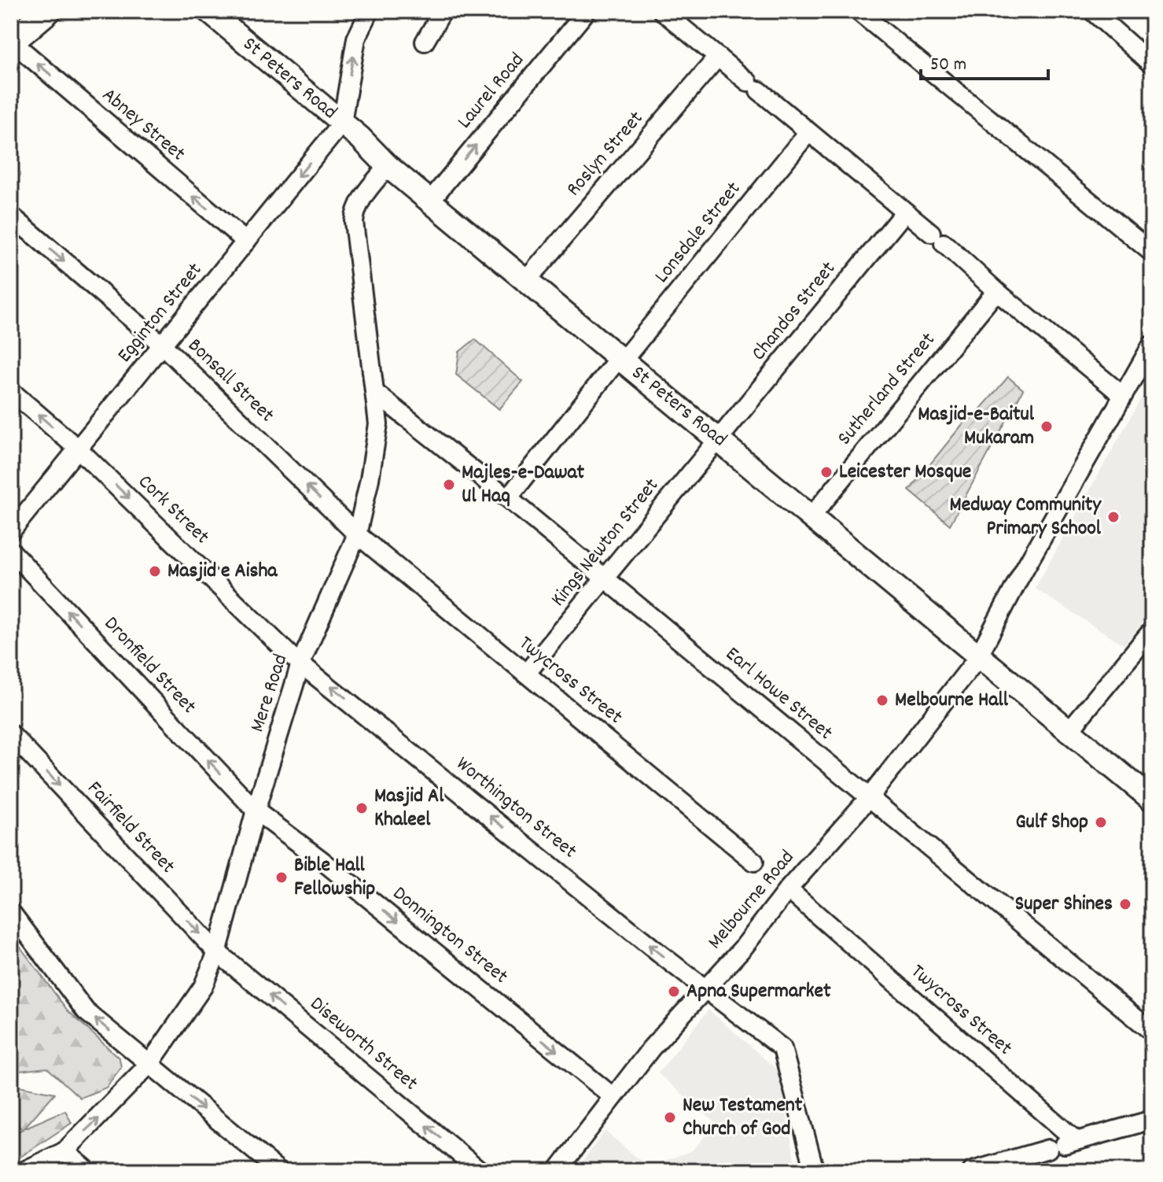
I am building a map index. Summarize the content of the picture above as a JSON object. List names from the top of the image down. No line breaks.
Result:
{"streets":{"street":["St Peters Road","Laurel Road","Abney Street","Roslyn Street","Lonsdale Street","Chandos Street","Egginton Street","Bonsall Street","Sutherland Street","Cork Street","Kings Newton Street","Dronfield Street","Twycross Street","Mere Road","Earl Howe Street","Worthington Street","Fairfield Street","Melbourne Road","Donnington Street","Diseworth Street"]},"crossings":[["St Peters Road","Laurel Road"],["St Peters Road","Roslyn Street"],["St Peters Road","Lonsdale Street"],["St Peters Road","Chandos Street"],["St Peters Road","Egginton Street"],["St Peters Road","Sutherland Street"],["St Peters Road","Kings Newton Street"],["St Peters Road","Mere Road"],["St Peters Road","Melbourne Road"],["Abney Street","Egginton Street"],["Lonsdale Street","Earl Howe Street"],["Chandos Street","Kings Newton Street"],["Egginton Street","Bonsall Street"],["Egginton Street","Cork Street"],["Bonsall Street","Twycross Street"],["Bonsall Street","Mere Road"],["Cork Street","Mere Road"],["Cork Street","Worthington Street"],["Kings Newton Street","Twycross Street"],["Kings Newton Street","Earl Howe Street"],["Dronfield Street","Mere Road"],["Dronfield Street","Donnington Street"],["Twycross Street","Mere Road"],["Twycross Street","Melbourne Road"],["Mere Road","Earl Howe Street"],["Mere Road","Worthington Street"],["Mere Road","Fairfield Street"],["Mere Road","Donnington Street"],["Mere Road","Diseworth Street"],["Earl Howe Street","Melbourne Road"],["Worthington Street","Melbourne Road"],["Fairfield Street","Diseworth Street"],["Melbourne Road","Donnington Street"]],"one_way":["Laurel Road","Abney Street","Dronfield Street","Worthington Street","Donnington Street"],"places":["Masjid-e-Baitul Mukaram","Leicester Mosque","Majles-e-Dawat Ul Haq","Medway Community Primary School","Masjid e Aisha","Melbourne Hall","Masjid Al Khaleel","Gulf Shop","Bible Hall Fellowship","Super Shines","Apna Supermarket","New Testament Church of God"],"scale_bar":"50 m"}
